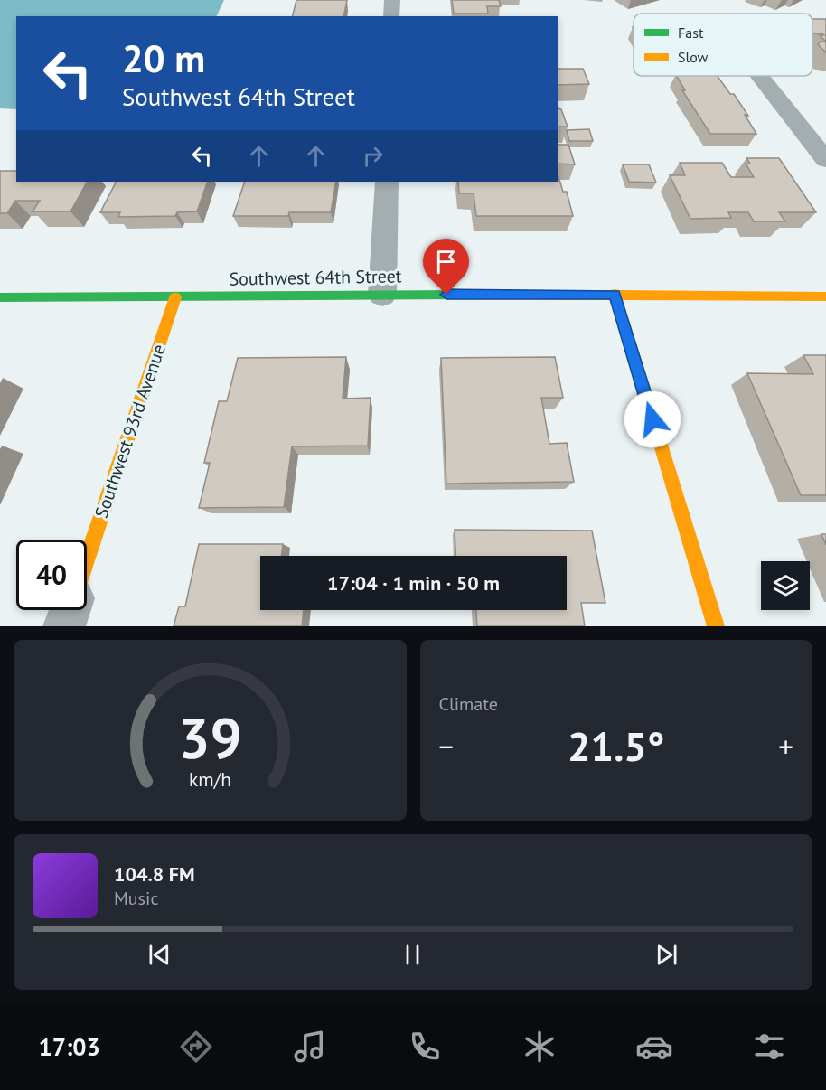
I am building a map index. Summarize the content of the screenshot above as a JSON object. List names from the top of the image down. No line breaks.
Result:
{"streets":{"street":["Southwest 64th Street","Southwest 93rd Avenue"]},"crossings":[["Southwest 64th Street","Southwest 93rd Avenue"]],"legend":["Fast","Slow"],"page":{"turn":["20 m","Southwest 64th Street"],"limit":"40","trip":"17:04 · 1 min · 50 m","tile":"Climate","heat":["−","21.5°","+"],"song":["104.8 FM","Music"],"tabs":"17:03","gauge":["39","km/h"]}}
